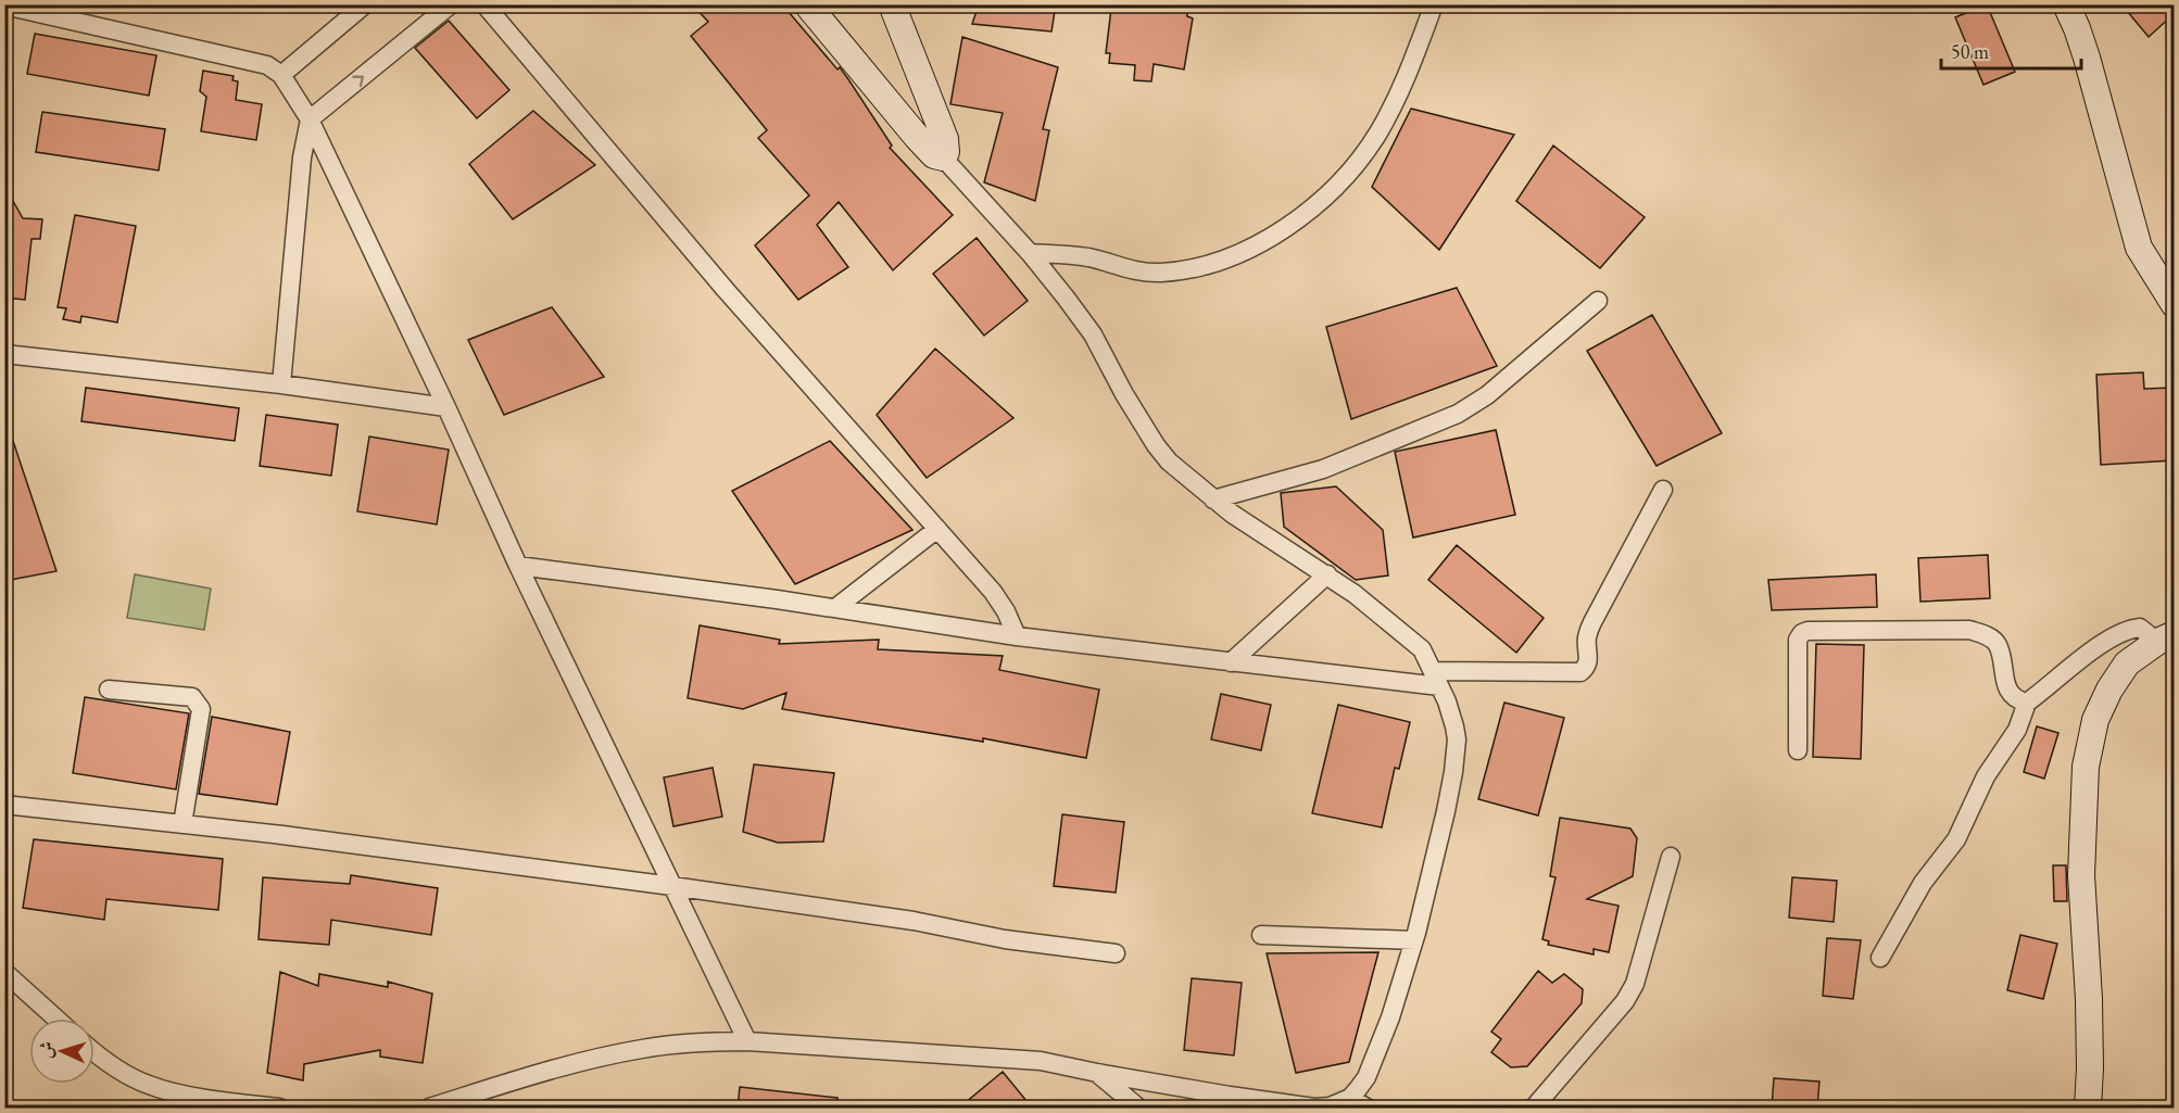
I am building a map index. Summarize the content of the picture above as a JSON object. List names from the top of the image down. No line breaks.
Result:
{"scale_bar":"50 m","north":"left"}
